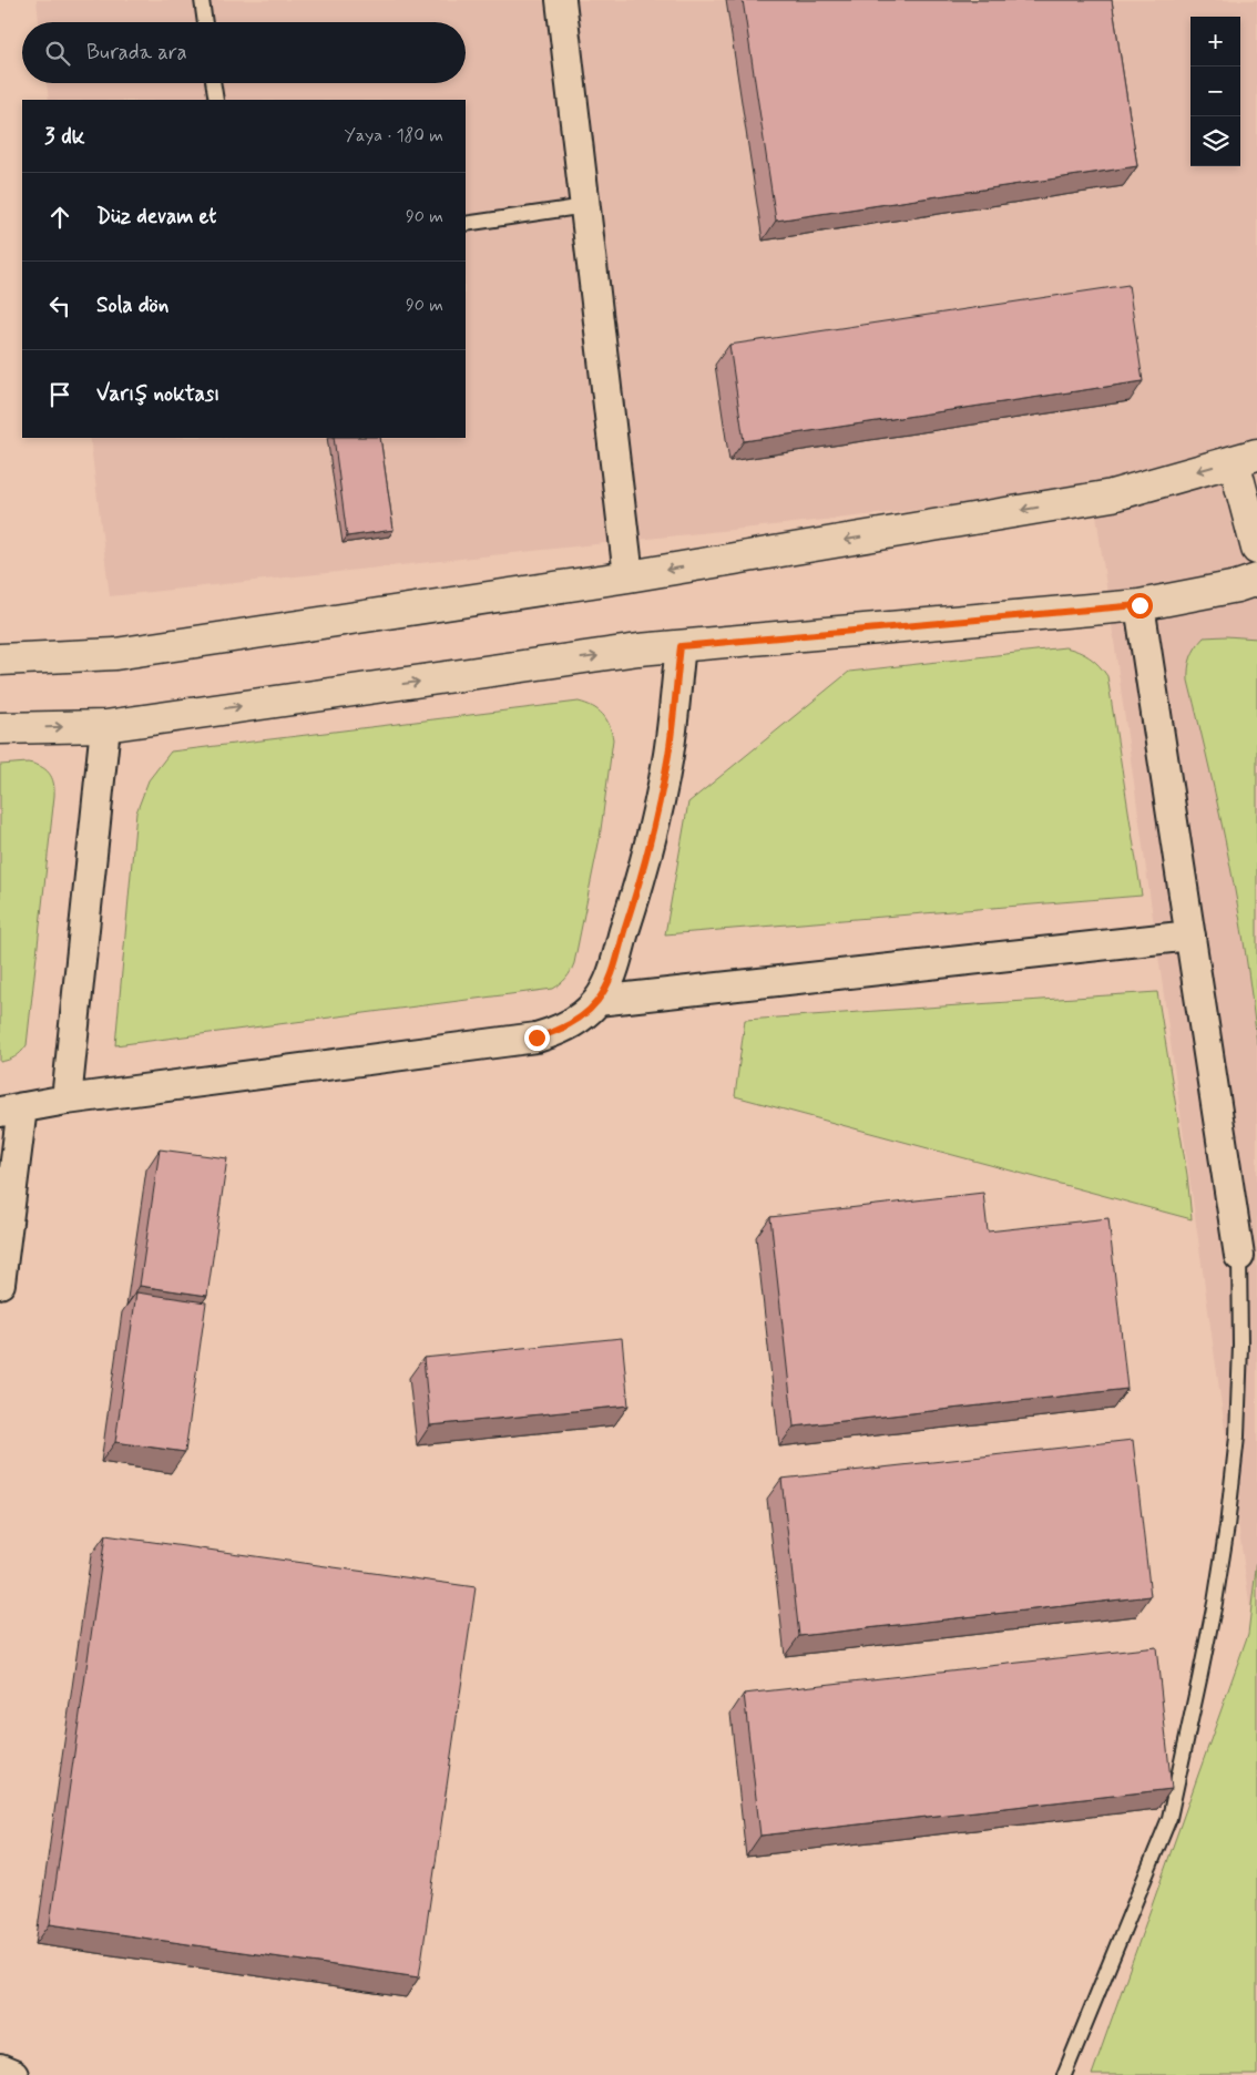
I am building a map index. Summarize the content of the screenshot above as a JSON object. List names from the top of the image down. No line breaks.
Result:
{"page":{"map_buttons":["+","−"],"search":"Burada ara","heading":["3 dk","Yaya · 180 m"],"list":[["Düz devam et","90 m"],["Sola dön","90 m"],"Varış noktası"]}}
